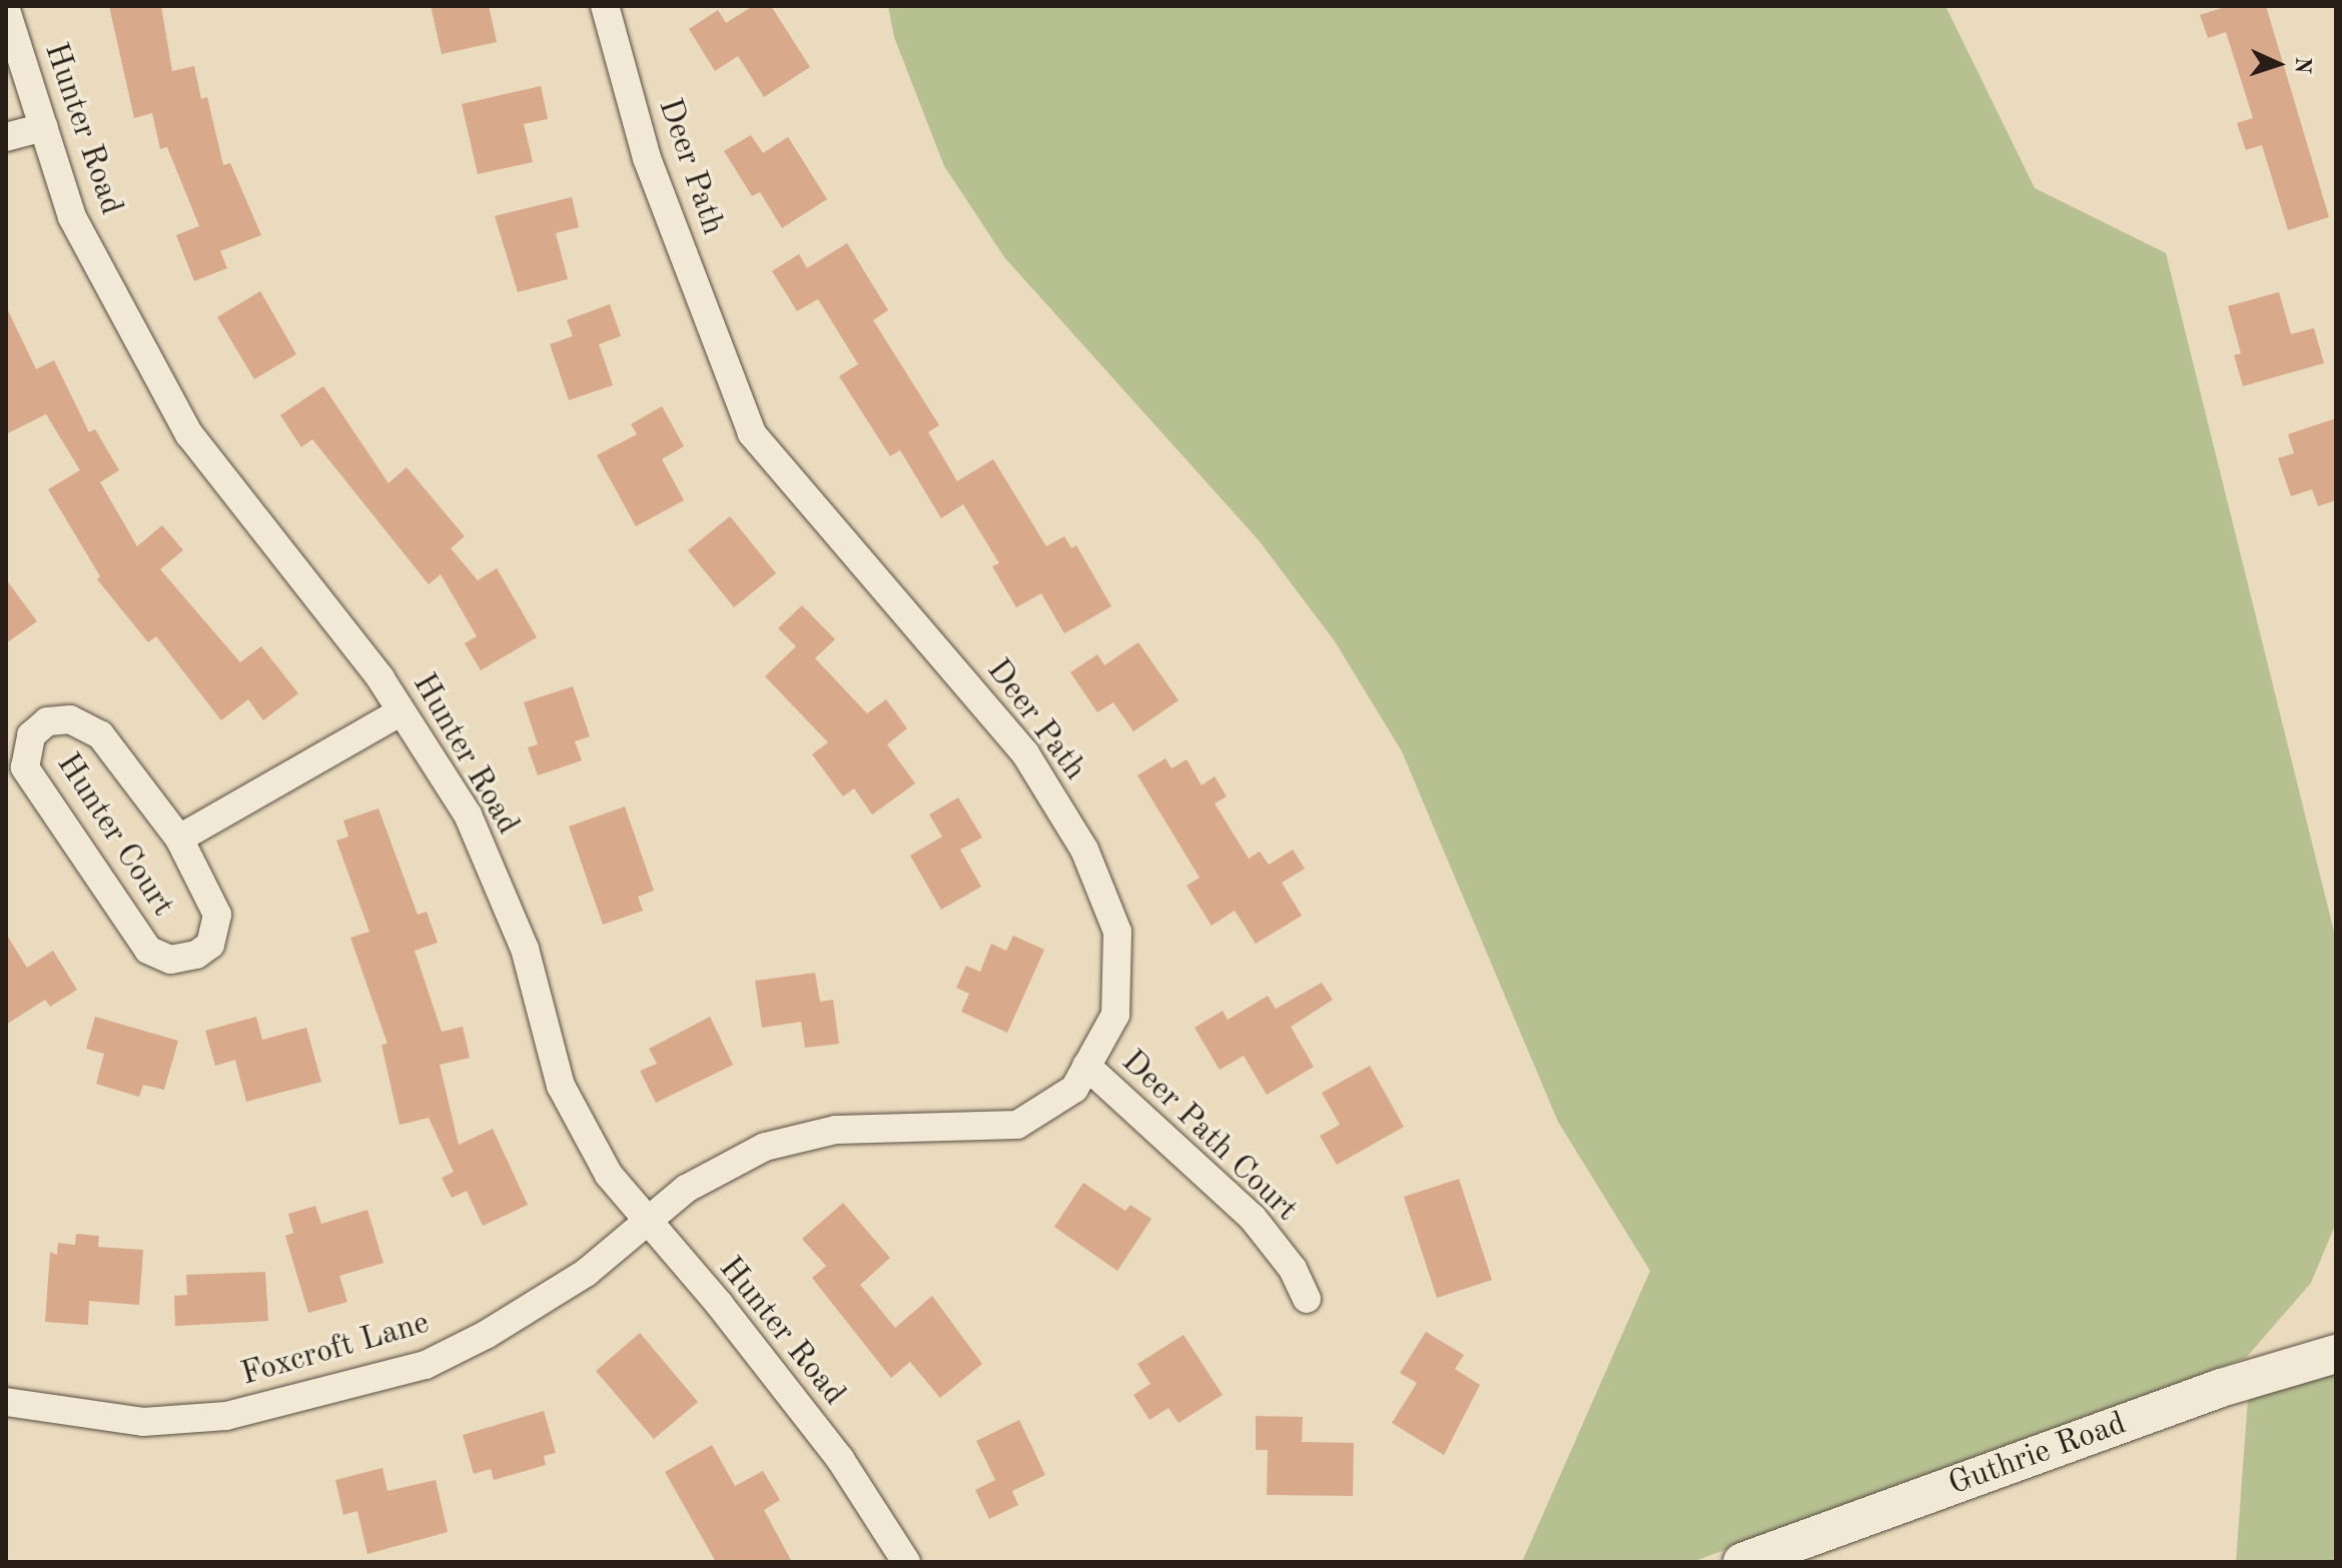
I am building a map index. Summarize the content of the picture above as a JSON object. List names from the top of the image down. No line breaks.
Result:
{"streets":{"street":["Hunter Road","Deer Path","Hunter Court","Deer Path Court","Foxcroft Lane","Guthrie Road"]},"crossings":[["Hunter Road","Deer Path"],["Hunter Road","Hunter Court"],["Hunter Road","Foxcroft Lane"],["Deer Path","Deer Path Court"],["Deer Path","Foxcroft Lane"]],"north":"right"}
